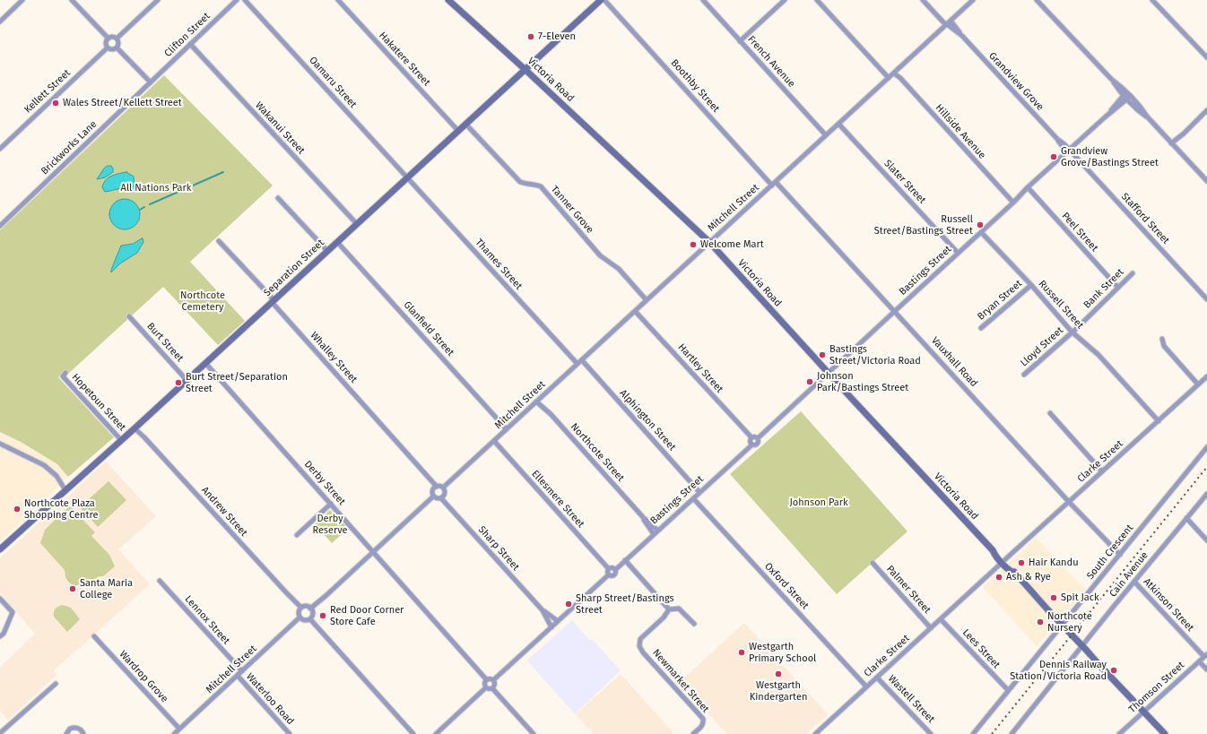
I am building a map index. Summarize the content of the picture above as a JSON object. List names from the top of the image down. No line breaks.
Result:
{"streets":{"street":["Clifton Street","Hakatere Street","French Avenue","Victoria Road","Grandview Grove","Oamaru Street","Boothby Street","Kellett Street","Wakanui Street","Hillside Avenue","Brickworks Lane","Slater Street","Mitchell Street","Tanner Grove","Stafford Street","Peel Street","Thames Street","Separation Street","Bastings Street","Bank Street","Bryan Street","Russell Street","Glanfield Street","Burt Street","Lloyd Street","Whalley Street","Vauxhall Road","Hartley Street","Hopetoun Street","Alphington Street","Northcote Street","Clarke Street","Derby Street","Ellesmere Street","Andrew Street","Sharp Street","South Crescent","Cain Avenue","Oxford Street","Palmer Street","Atkinson Street","Lennox Street","Lees Street","Wardrop Grove","Newmarket Street","Thomson Street","Waterloo Road","Wastell Street"]},"crossings":[["Clifton Street","Wakanui Street"],["Clifton Street","Brickworks Lane"],["Hakatere Street","Separation Street"],["French Avenue","Mitchell Street"],["Victoria Road","Mitchell Street"],["Victoria Road","Separation Street"],["Victoria Road","Bastings Street"],["Victoria Road","Clarke Street"],["Victoria Road","South Crescent"],["Victoria Road","Cain Avenue"],["Victoria Road","Thomson Street"],["Grandview Grove","Mitchell Street"],["Grandview Grove","Stafford Street"],["Grandview Grove","Bastings Street"],["Oamaru Street","Thames Street"],["Oamaru Street","Separation Street"],["Boothby Street","Mitchell Street"],["Boothby Street","Separation Street"],["Boothby Street","Vauxhall Road"],["Wakanui Street","Separation Street"],["Hillside Avenue","Mitchell Street"],["Hillside Avenue","Bastings Street"],["Slater Street","Mitchell Street"],["Slater Street","Bastings Street"],["Mitchell Street","Tanner Grove"],["Mitchell Street","Thames Street"],["Mitchell Street","Glanfield Street"],["Mitchell Street","Whalley Street"],["Mitchell Street","Vauxhall Road"],["Mitchell Street","Hartley Street"],["Mitchell Street","Alphington Street"],["Mitchell Street","Northcote Street"],["Mitchell Street","Ellesmere Street"],["Mitchell Street","Andrew Street"],["Mitchell Street","Sharp Street"],["Mitchell Street","Lennox Street"],["Mitchell Street","Wardrop Grove"],["Mitchell Street","Waterloo Road"],["Tanner Grove","Separation Street"],["Stafford Street","Bastings Street"],["Peel Street","Bastings Street"],["Peel Street","Bank Street"],["Thames Street","Separation Street"],["Separation Street","Glanfield Street"],["Separation Street","Burt Street"],["Separation Street","Whalley Street"],["Separation Street","Hopetoun Street"],["Separation Street","Derby Street"],["Separation Street","Andrew Street"],["Bastings Street","Russell Street"],["Bastings Street","Vauxhall Road"],["Bastings Street","Hartley Street"],["Bastings Street","Alphington Street"],["Bastings Street","Northcote Street"],["Bastings Street","Ellesmere Street"],["Bastings Street","Oxford Street"],["Bank Street","Russell Street"],["Bank Street","Lloyd Street"],["Bryan Street","Russell Street"],["Russell Street","Lloyd Street"],["Russell Street","Clarke Street"],["Whalley Street","Sharp Street"],["Vauxhall Road","Clarke Street"],["Vauxhall Road","South Crescent"],["Clarke Street","Oxford Street"],["Clarke Street","Palmer Street"],["Clarke Street","Lees Street"],["Clarke Street","Wastell Street"],["South Crescent","Lees Street"],["Cain Avenue","Atkinson Street"],["Atkinson Street","Thomson Street"]],"parks":["All Nations Park","Northcote Cemetery","Johnson Park","Derby Reserve"],"places":["7-Eleven","Wales Street/Kellett Street","Grandview Grove/Bastings Street","Russell Street/Bastings Street","Welcome Mart","Bastings Street/Victoria Road","Johnson Park/Bastings Street","Burt Street/Separation Street","Northcote Plaza Shopping Centre","Hair Kandu","Ash & Rye","Santa Maria College","Spit Jack","Sharp Street/Bastings Street","Red Door Corner Store Cafe","Northcote Nursery","Westgarth Primary School","Dennis Railway Station/Victoria Road","Westgarth Kindergarten"]}
